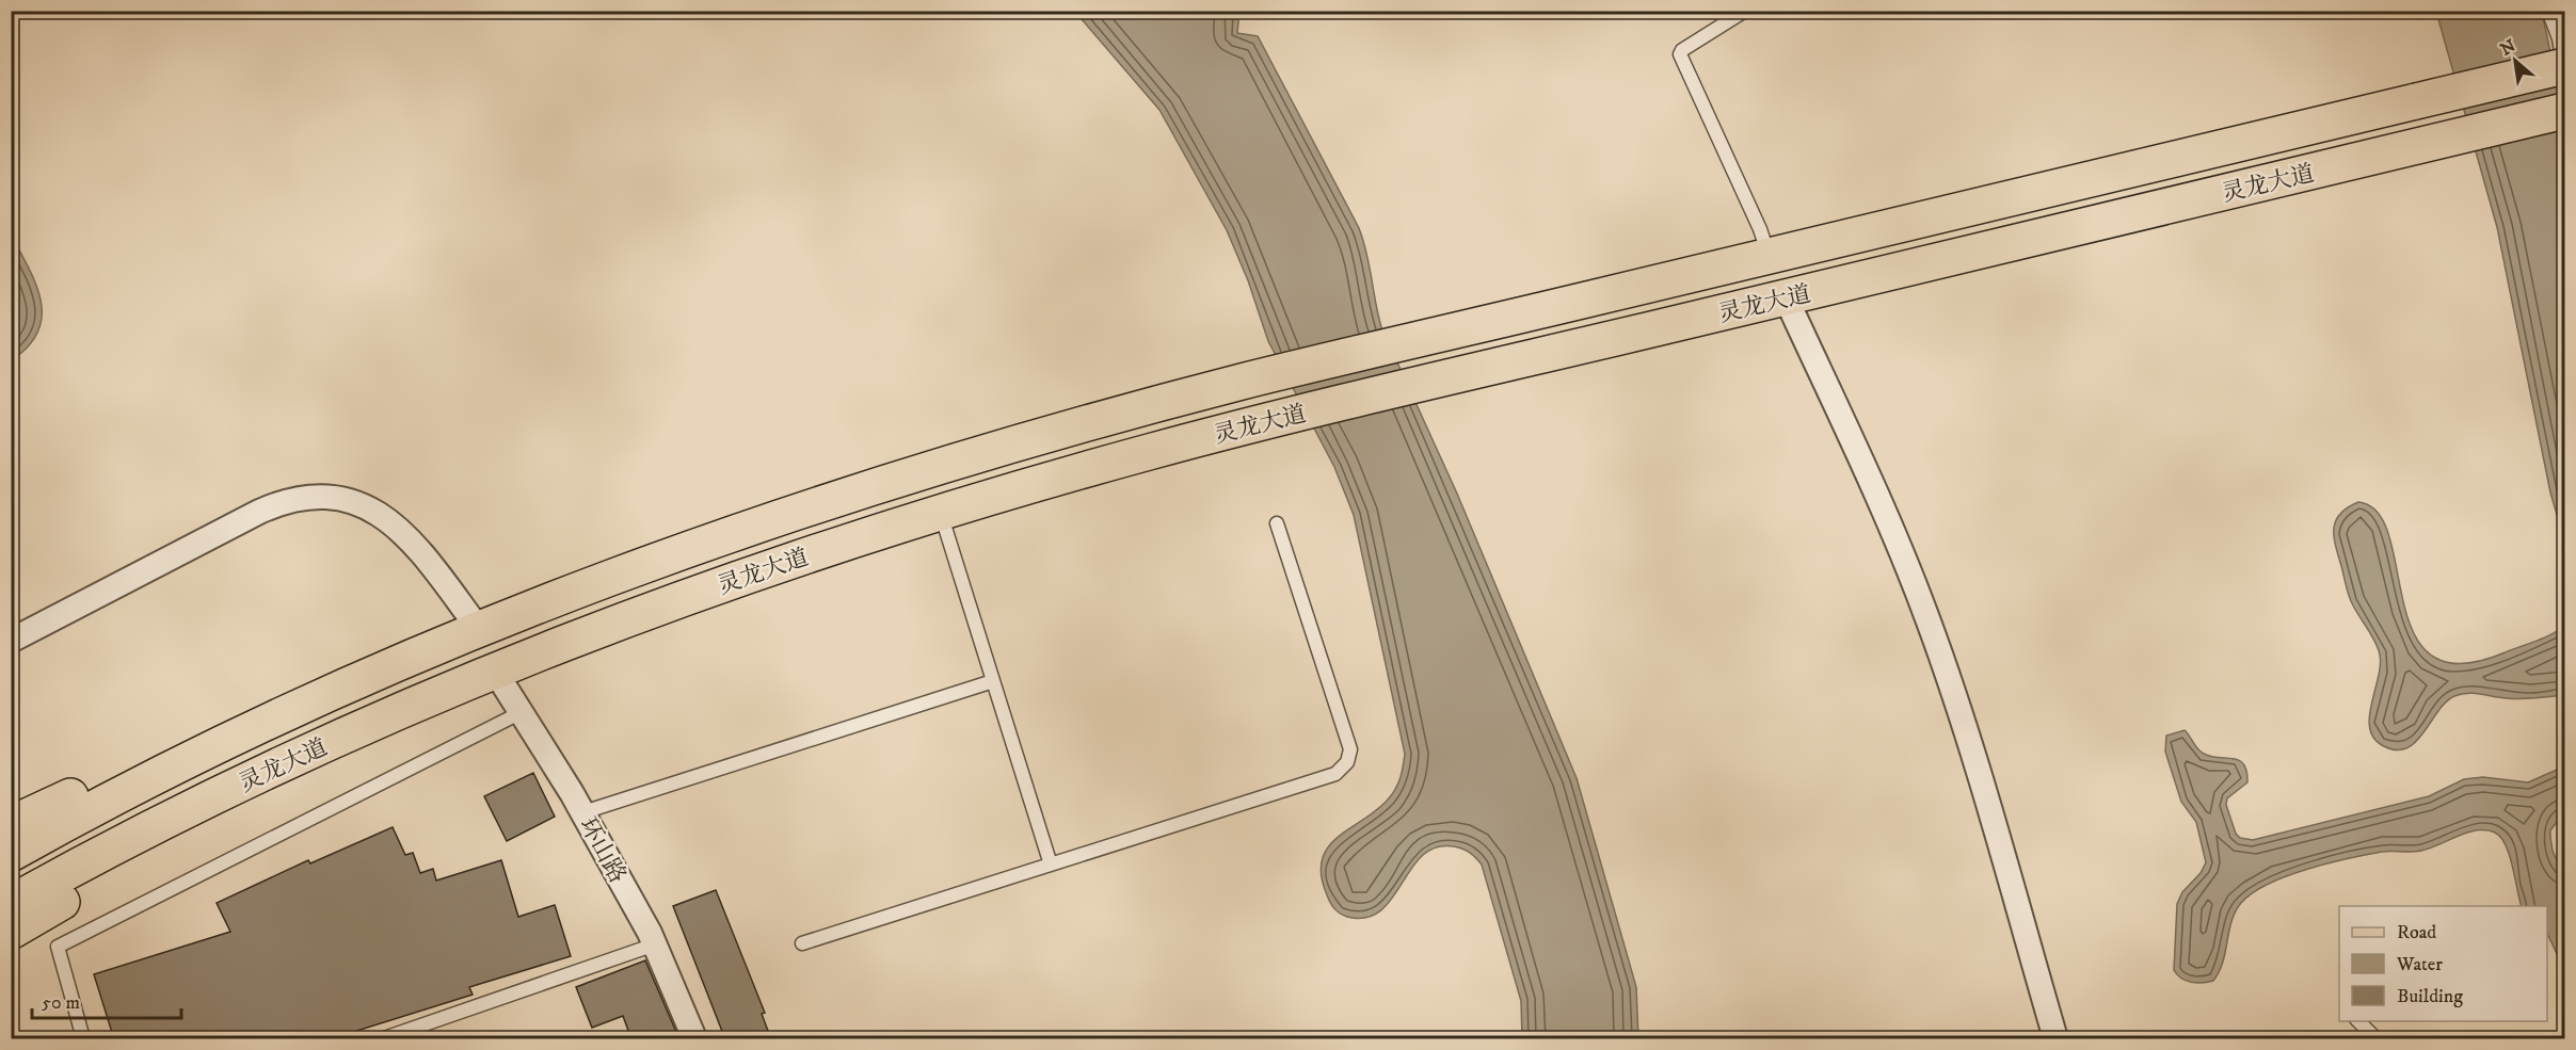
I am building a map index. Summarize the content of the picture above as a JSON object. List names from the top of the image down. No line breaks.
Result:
{"streets":{"main road":["灵龙大道"],"street":["环山路"]},"crossings":[["灵龙大道","环山路"]],"legend":["Road","Water","Building"],"scale_bar":"50 m","north":"top left"}
